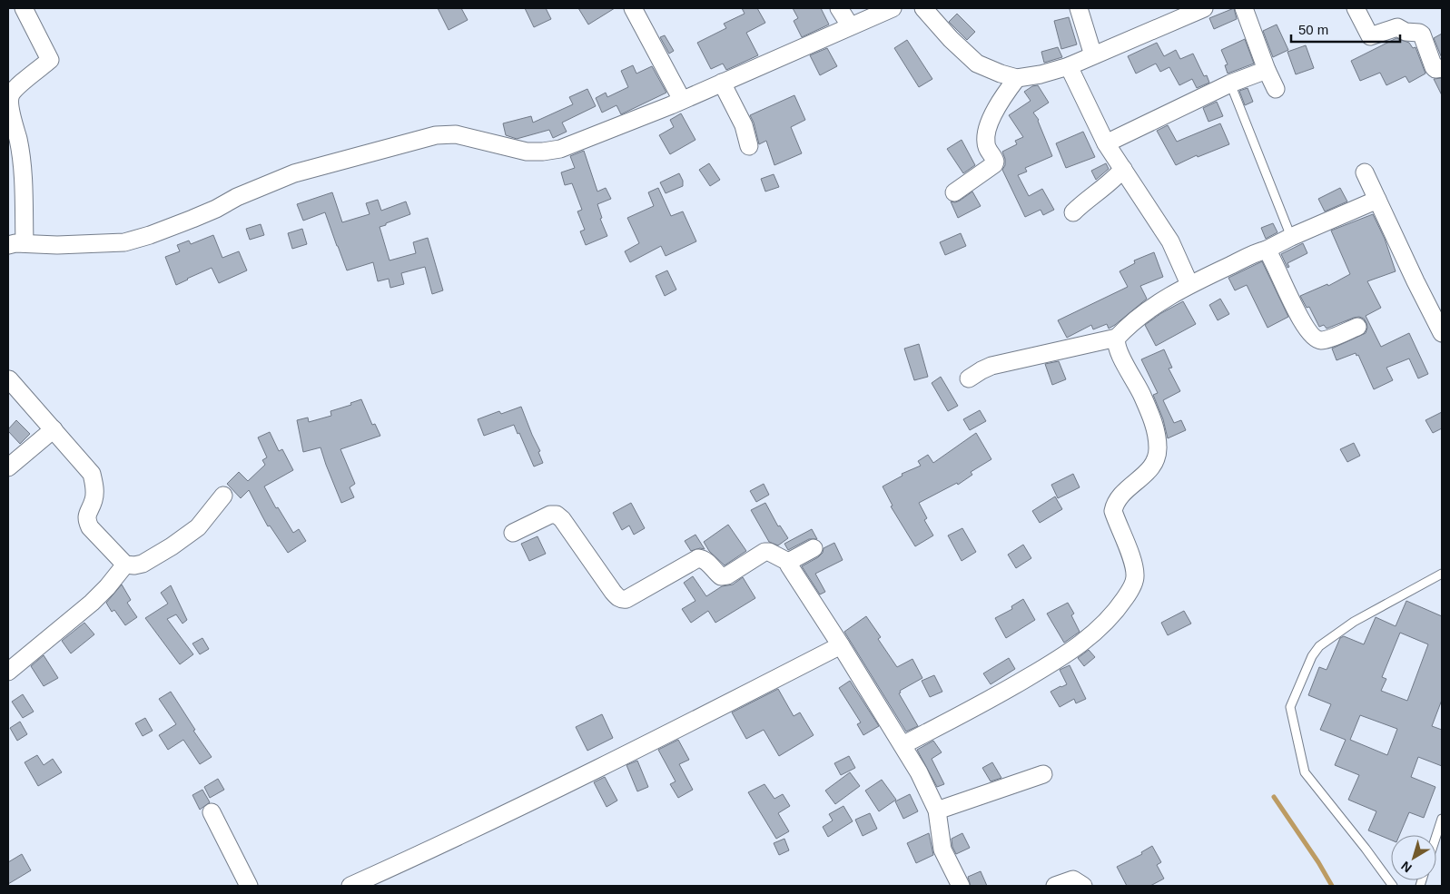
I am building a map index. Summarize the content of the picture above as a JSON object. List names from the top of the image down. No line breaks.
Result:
{"scale_bar":"50 m","north":"bottom left"}
